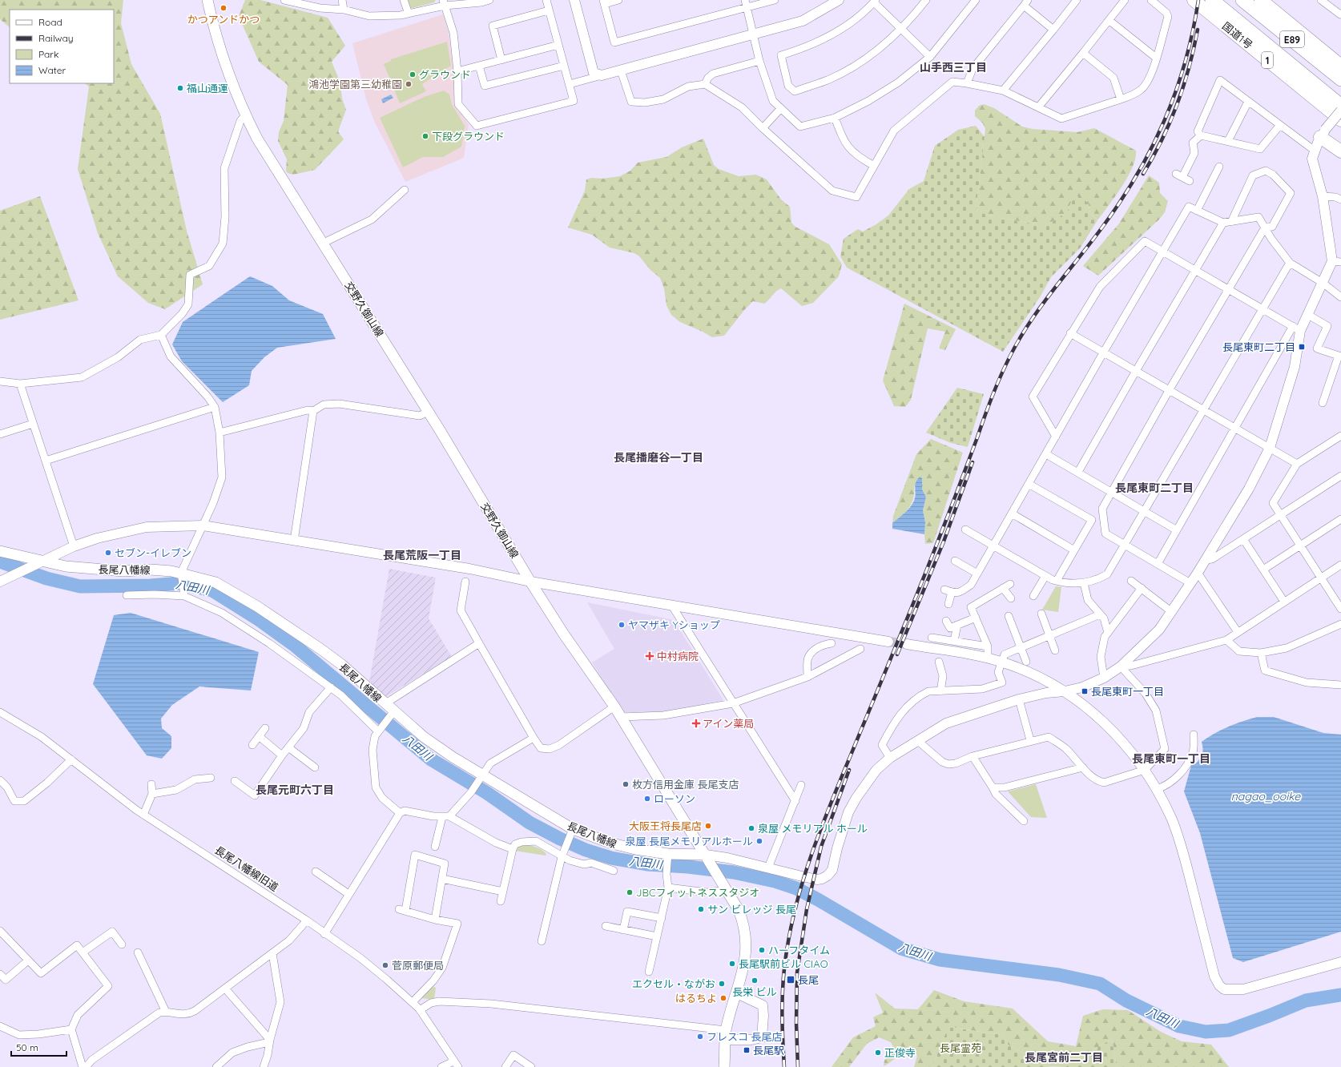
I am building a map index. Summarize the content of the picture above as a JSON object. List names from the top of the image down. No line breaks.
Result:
{"streets":{"highway":["国道1号","E89","1"],"main road":["交野久御山線","長尾八幡線"],"street":["長尾八幡線旧道"]},"crossings":[["交野久御山線","長尾八幡線"]],"districts":["山手西三丁目","長尾播磨谷一丁目","長尾東町二丁目","長尾荒阪一丁目","長尾東町一丁目","長尾元町六丁目","長尾宮前二丁目"],"water":["八田川","nagao_ooike"],"parks":["長尾霊苑"],"places":{"other":["かつアンドかつ","グラウンド","鴻池学園第三幼稚園","福山通運","下段グラウンド","セブン-イレブン","ヤマザキ Yショップ","枚方信用金庫 長尾支店","ローソン","大阪王将長尾店","泉屋 メモリアル ホール","泉屋 長尾メモリアルホール","JBCフィットネススタジオ","サン ビレッジ 長尾","ハーフタイム","長尾駅前ビル CIAO","菅原郵便局","長栄 ビル","エクセル・ながお","はるちよ","フレスコ 長尾店","正俊寺"],"transit":["長尾東町二丁目","長尾東町一丁目","長尾","長尾駅"],"health":["中村病院","アイン薬局"]},"legend":["Road","Railway","Park","Water"],"scale_bar":"50 m"}
